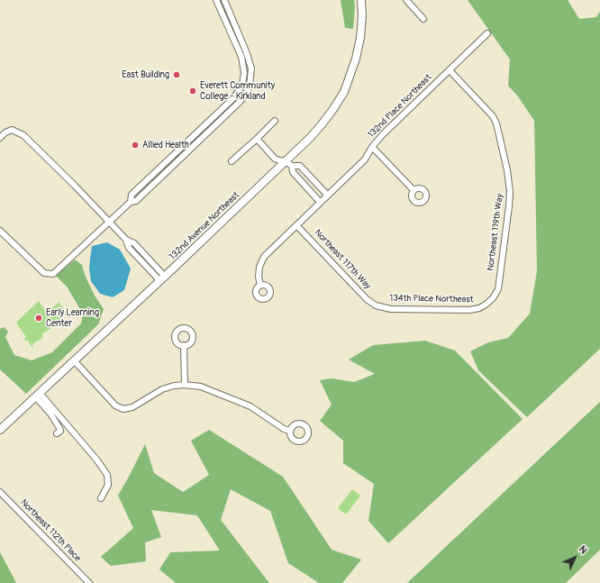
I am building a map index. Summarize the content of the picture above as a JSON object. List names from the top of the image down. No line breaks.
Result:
{"streets":{"street":["132nd Place Northeast","132nd Avenue Northeast","Northeast 119th Way","Northeast 117th Way","134th Place Northeast","Northeast 112th Place"]},"crossings":[["132nd Place Northeast","Northeast 119th Way"],["132nd Place Northeast","Northeast 117th Way"],["Northeast 119th Way","134th Place Northeast"],["Northeast 117th Way","134th Place Northeast"]],"places":["East Building","Everett Community College - Kirkland","Allied Health","Early Learning Center"],"north":"top right"}
